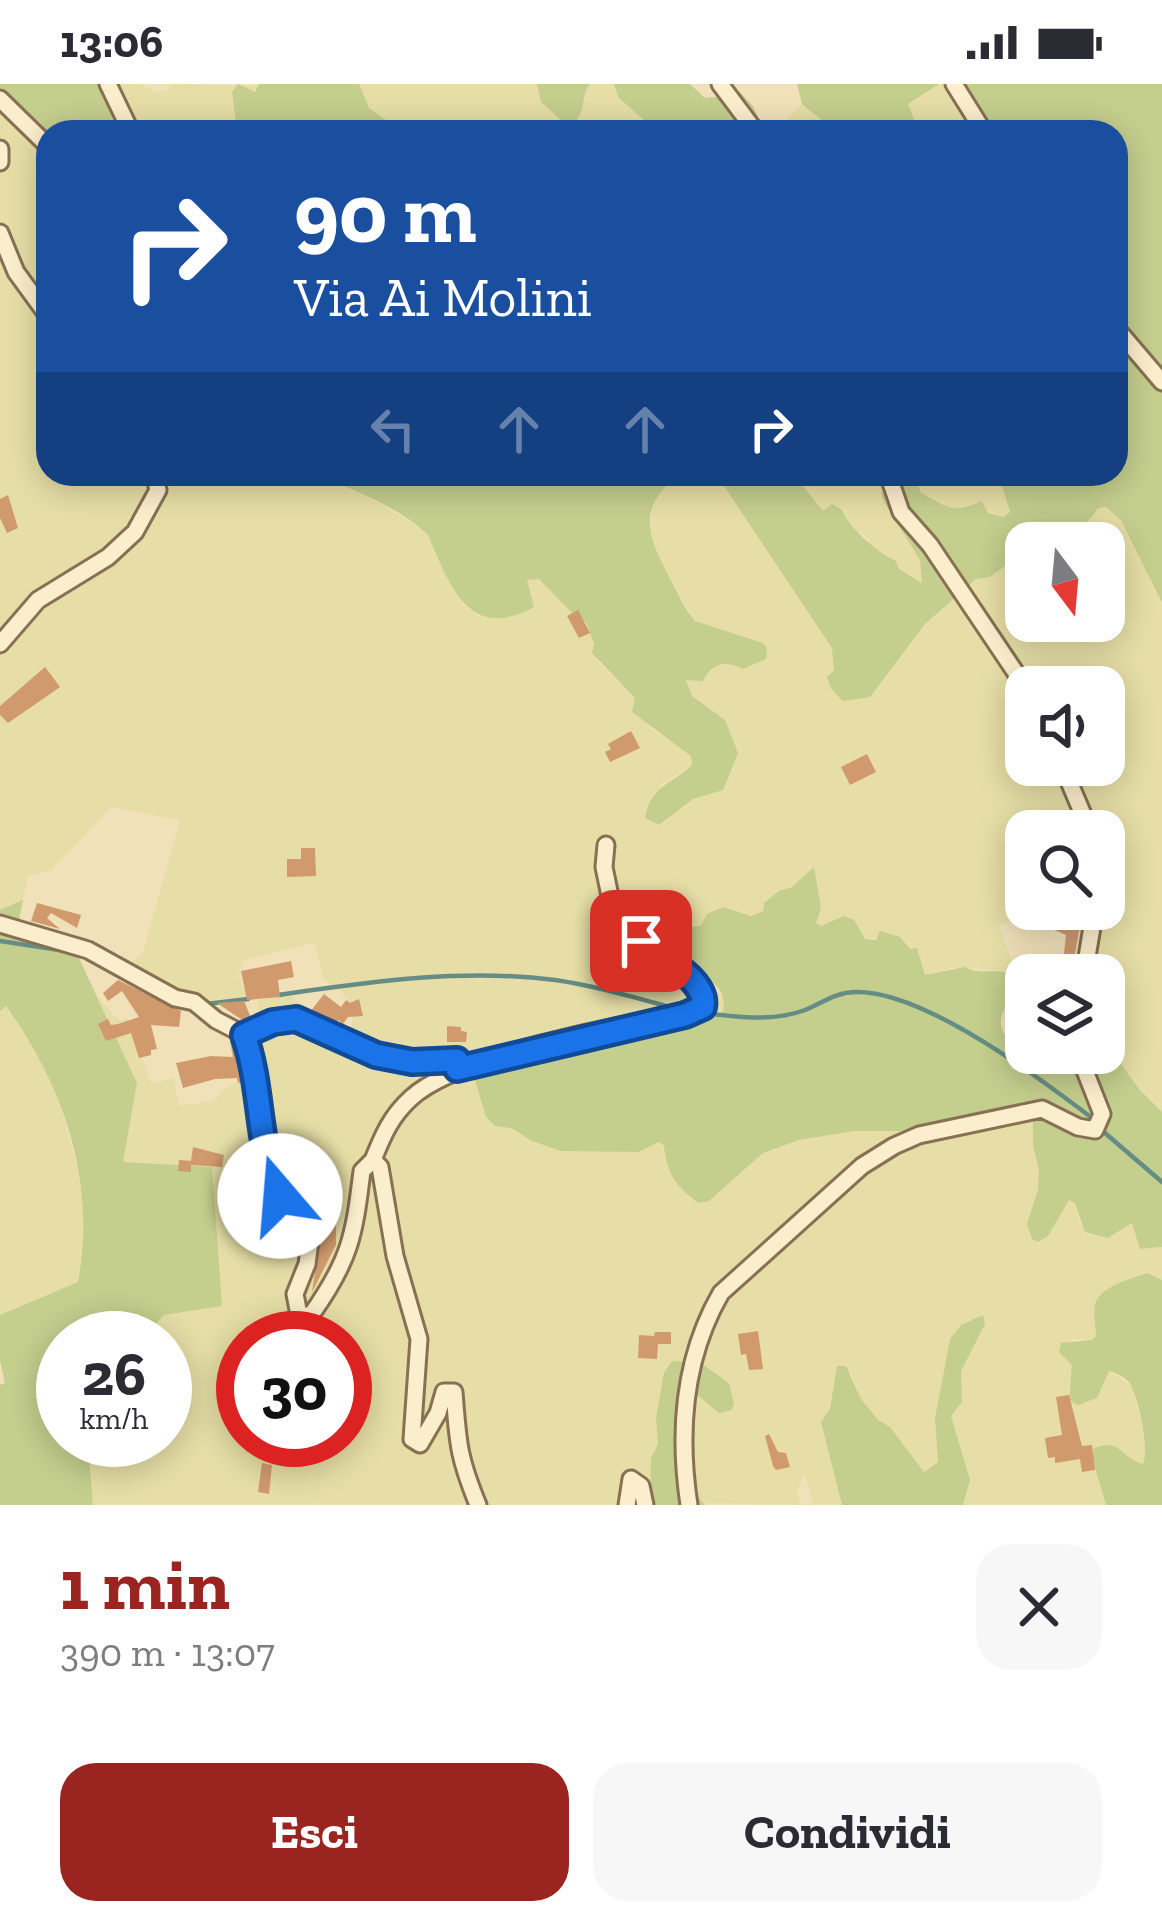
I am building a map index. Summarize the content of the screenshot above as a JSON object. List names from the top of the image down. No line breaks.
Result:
{"north":"bottom","page":{"status":"13:06","turn":["90 m","Via Ai Molini"],"speed":"26 km/h","limit":"30","heading":["1 min","390 m · 13:07"],"buttons":["Esci","Condividi"]}}
